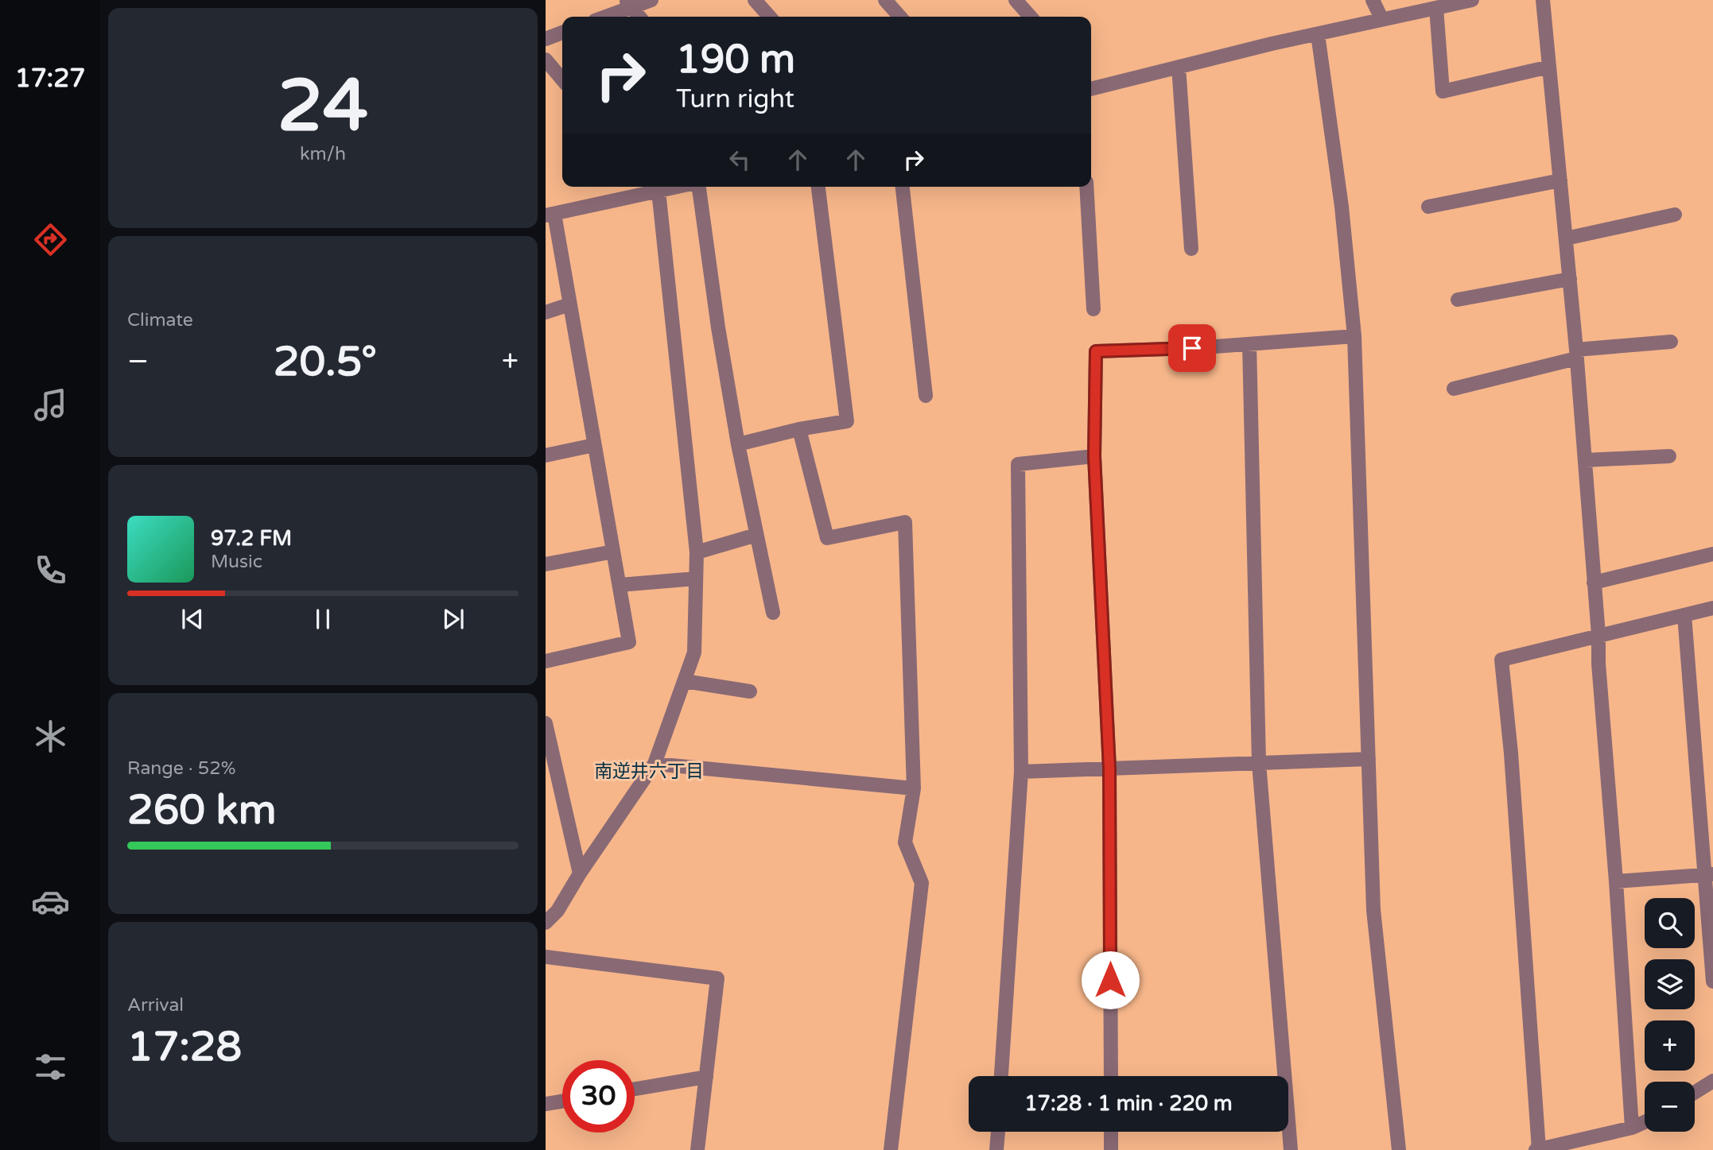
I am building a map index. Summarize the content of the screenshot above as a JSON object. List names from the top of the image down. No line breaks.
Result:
{"districts":["南逆井六丁目"],"page":{"tabs":"17:27","tile":[["24","km/h"],"Climate",["Range · 52%","260 km"],["Arrival","17:28"]],"turn":["190 m","Turn right"],"heat":["−","20.5°","+"],"song":["97.2 FM","Music"],"map_buttons":["+","−"],"limit":"30","trip":"17:28 · 1 min · 220 m"}}
